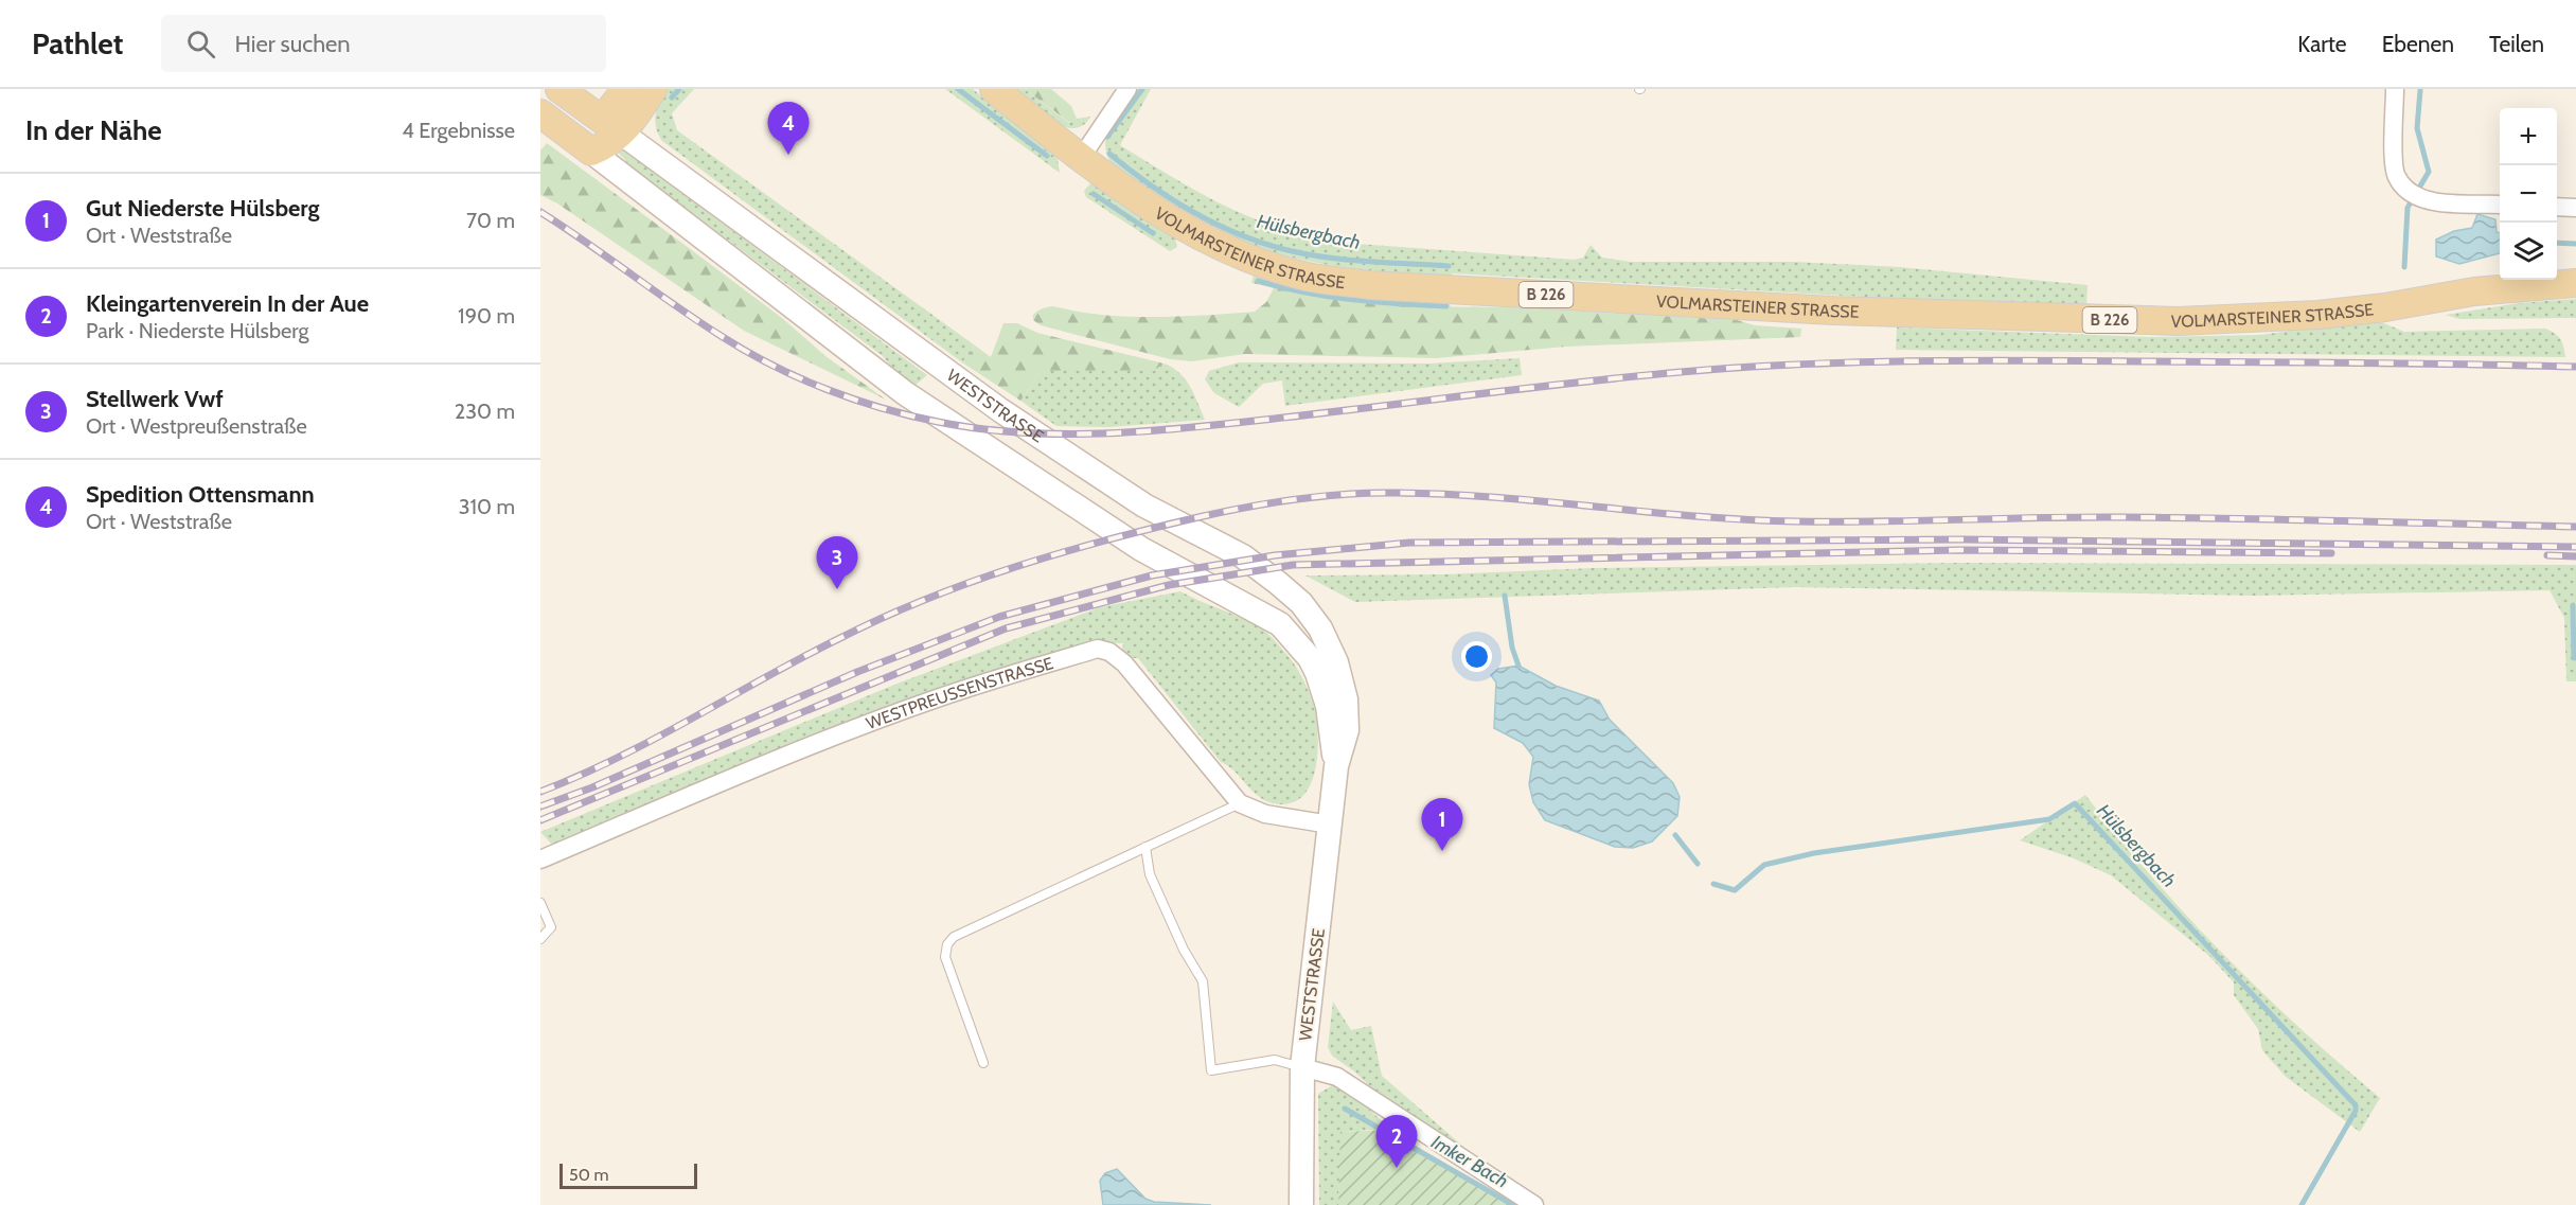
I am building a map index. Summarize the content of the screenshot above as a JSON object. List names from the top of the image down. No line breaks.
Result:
{"streets":{"main road":["VOLMARSTEINER STRASSE","B 226","WESTSTRASSE"],"street":["WESTPREUSSENSTRASSE"]},"crossings":[["WESTSTRASSE","WESTPREUSSENSTRASSE"]],"water":["Hülsbergbach","Imker Bach"],"scale_bar":"50 m","page":{"header":"Pathlet","search":"Hier suchen","nav":["Karte","Ebenen","Teilen"],"heading":["In der Nähe","4 Ergebnisse"],"pins":["4","3","1","2"],"map_buttons":["+","−"],"list":[{"mark":"1","name":"Gut Niederste Hülsberg","note":"Ort · Weststraße","value":"70 m"},{"mark":"2","name":"Kleingartenverein In der Aue","note":"Park · Niederste Hülsberg","value":"190 m"},{"mark":"3","name":"Stellwerk Vwf","note":"Ort · Westpreußenstraße","value":"230 m"},{"mark":"4","name":"Spedition Ottensmann","note":"Ort · Weststraße","value":"310 m"}],"scale":"50 m"}}
